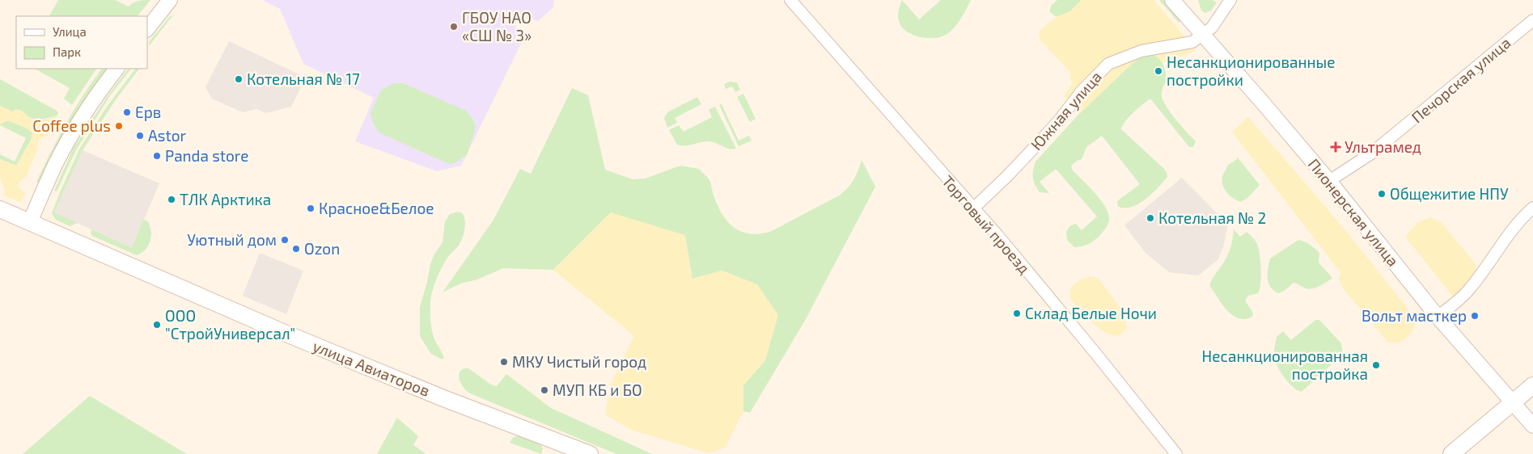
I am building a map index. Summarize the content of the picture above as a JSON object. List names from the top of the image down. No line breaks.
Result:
{"streets":{"main road":["улица Авиаторов"],"street":["Печорская улица","Южная улица","Пионерская улица","Торговый проезд"]},"crossings":[["Печорская улица","Пионерская улица"],["Южная улица","Пионерская улица"],["Южная улица","Торговый проезд"]],"places":{"other":["ГБОУ НАО «СШ № 3»","Несанкционированные постройки","Котельная № 17","Ерв","Coffee plus","Astor","Panda store","Общежитие НПУ","ТЛК Арктика","Красное&Белое","Котельная № 2","Уютный дом","Ozon","Склад Белые Ночи","Вольт масткер","ООО \"СтройУниверсал\"","МКУ Чистый город","Несанкционированная постройка","МУП КБ и БО"],"health":["Ультрамед"]},"legend":["Улица","Парк"]}
